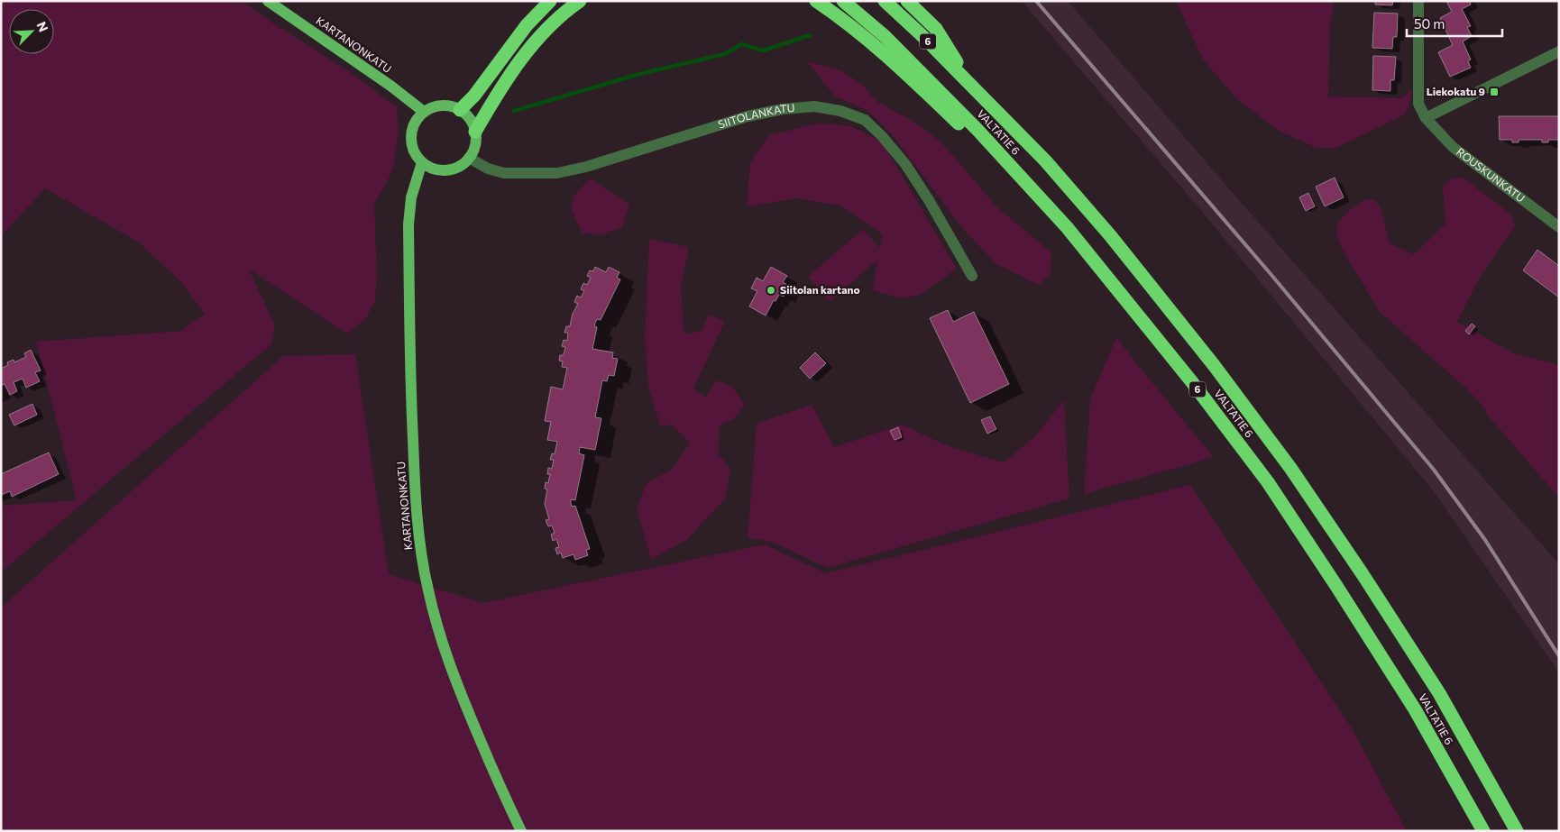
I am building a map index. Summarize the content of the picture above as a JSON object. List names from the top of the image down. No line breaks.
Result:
{"streets":{"highway":["6","VALTATIE 6"],"main road":["KARTANONKATU"],"street":["SIITOLANKATU","ROUSKUNKATU"]},"crossings":[["KARTANONKATU","SIITOLANKATU"]],"places":{"transit":["Liekokatu 9"],"other":["Siitolan kartano"]},"scale_bar":"50 m","north":"top right"}
